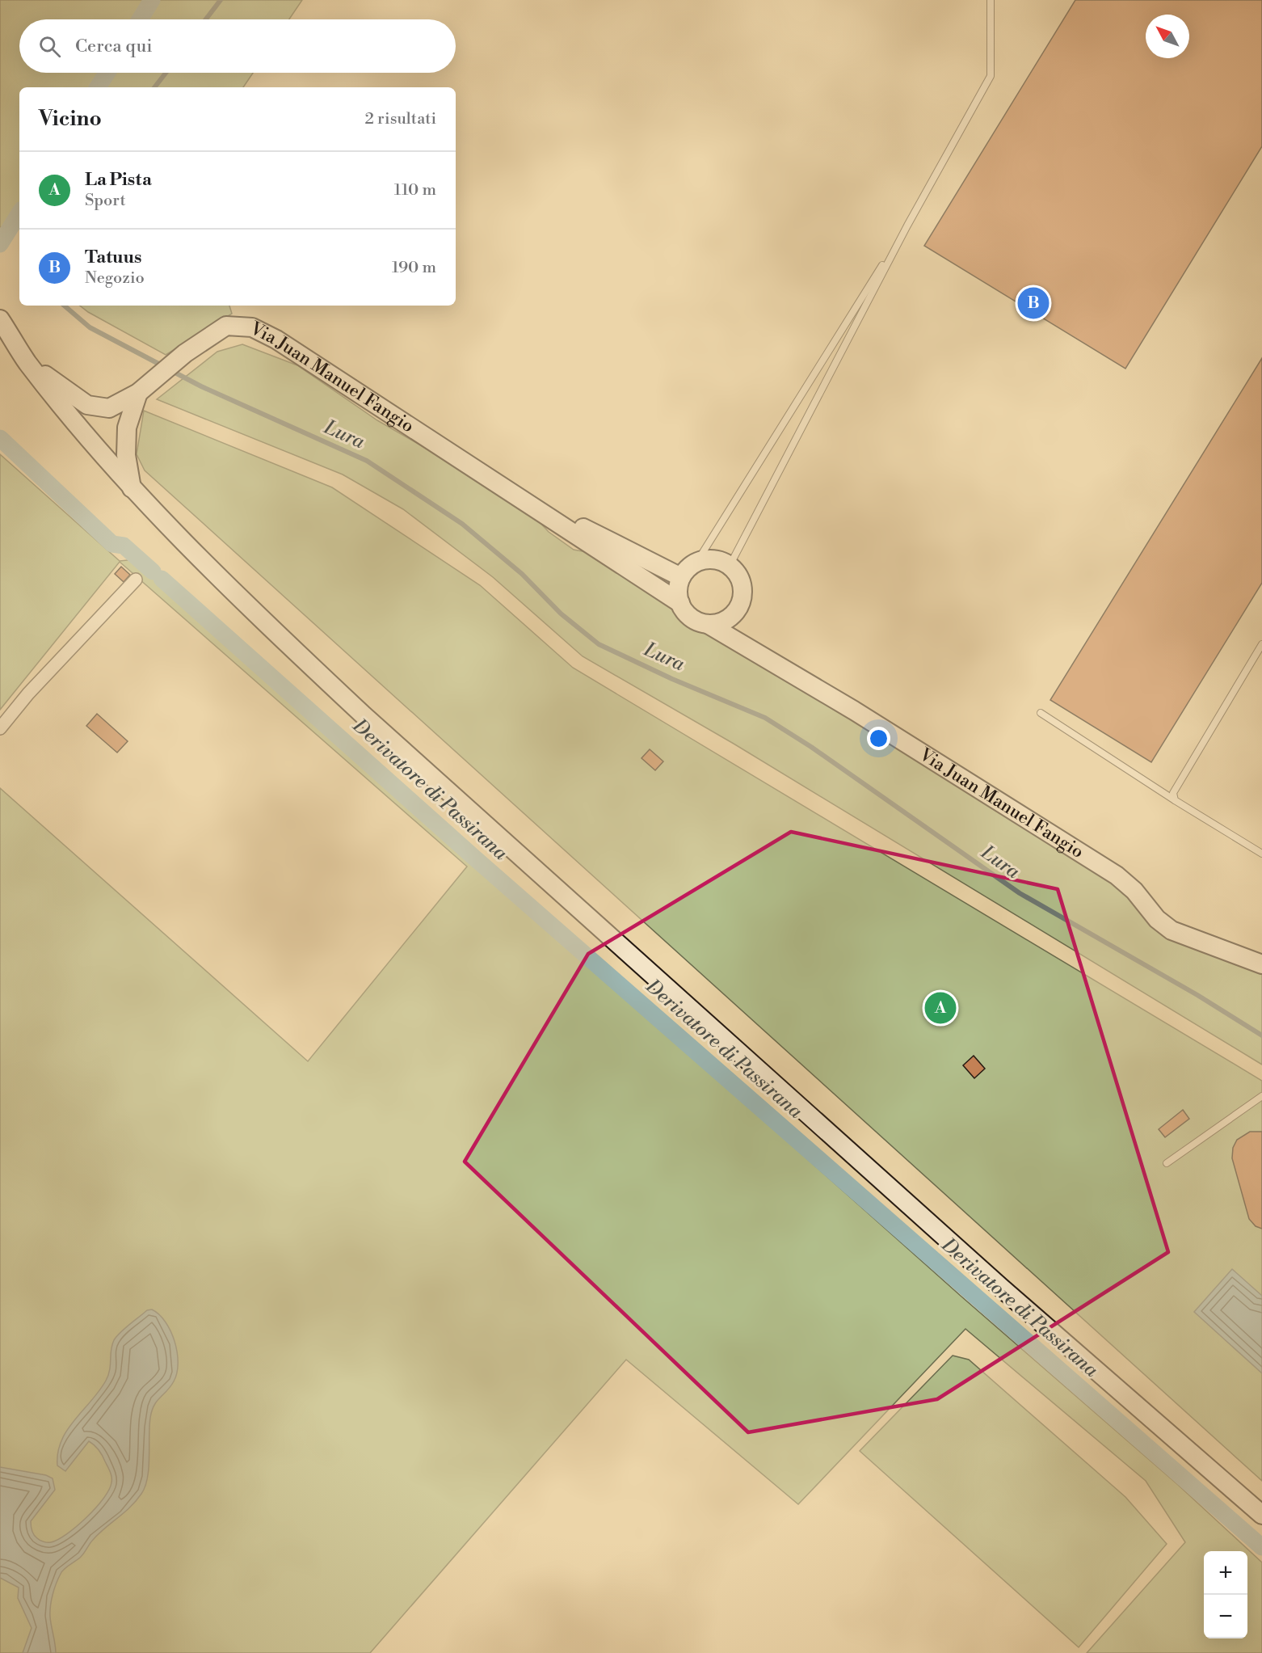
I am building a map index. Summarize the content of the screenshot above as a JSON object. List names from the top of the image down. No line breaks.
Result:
{"streets":{"street":["Via Juan Manuel Fangio"]},"water":["Lura","Derivatore di Passirana"],"north":"top left","page":{"search":"Cerca qui","heading":["Vicino","2 risultati"],"list":[{"mark":"A","name":"La Pista","note":"Sport","value":"110 m"},{"mark":"B","name":"Tatuus","note":"Negozio","value":"190 m"}],"pins":["B","A"],"map_buttons":["+","−"]}}
